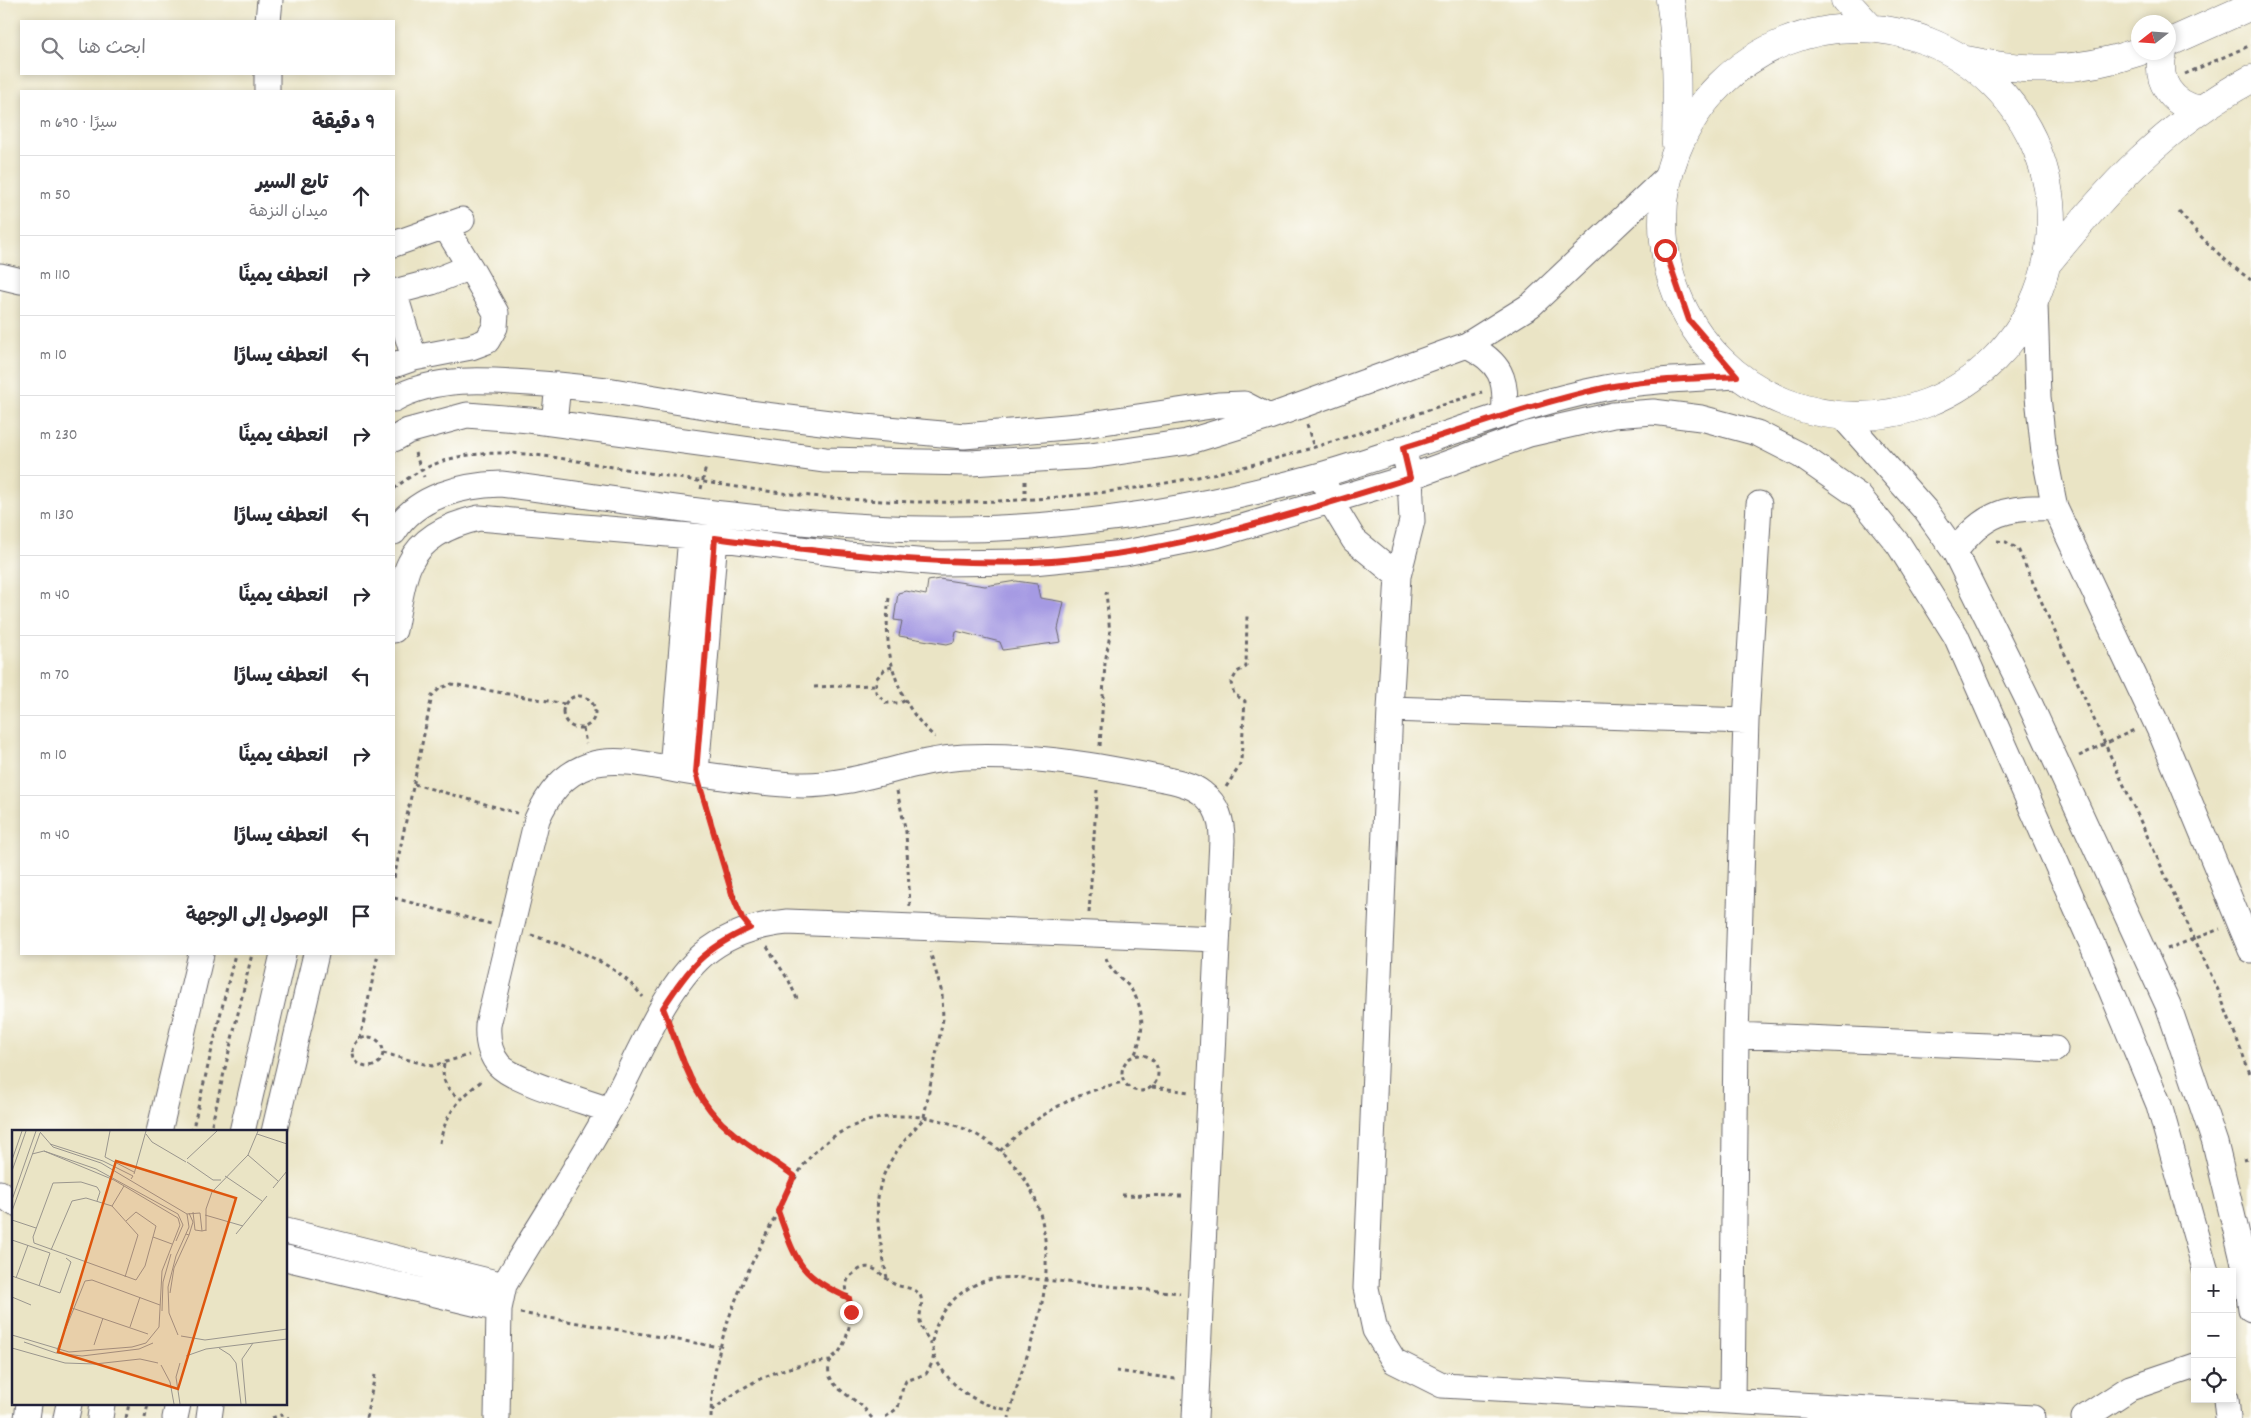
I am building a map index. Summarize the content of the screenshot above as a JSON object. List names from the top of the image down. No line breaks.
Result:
{"north":"left","page":{"search":"ابحث هنا","heading":["9 دقيقة","سيرًا · 690 m"],"list":[["تابع السير","ميدان النزهة","50 m"],["انعطف يمينًا","110 m"],["انعطف يسارًا","10 m"],["انعطف يمينًا","230 m"],["انعطف يسارًا","130 m"],["انعطف يمينًا","40 m"],["انعطف يسارًا","70 m"],["انعطف يمينًا","10 m"],["انعطف يسارًا","40 m"],"الوصول إلى الوجهة"],"map_buttons":["+","−"]}}
